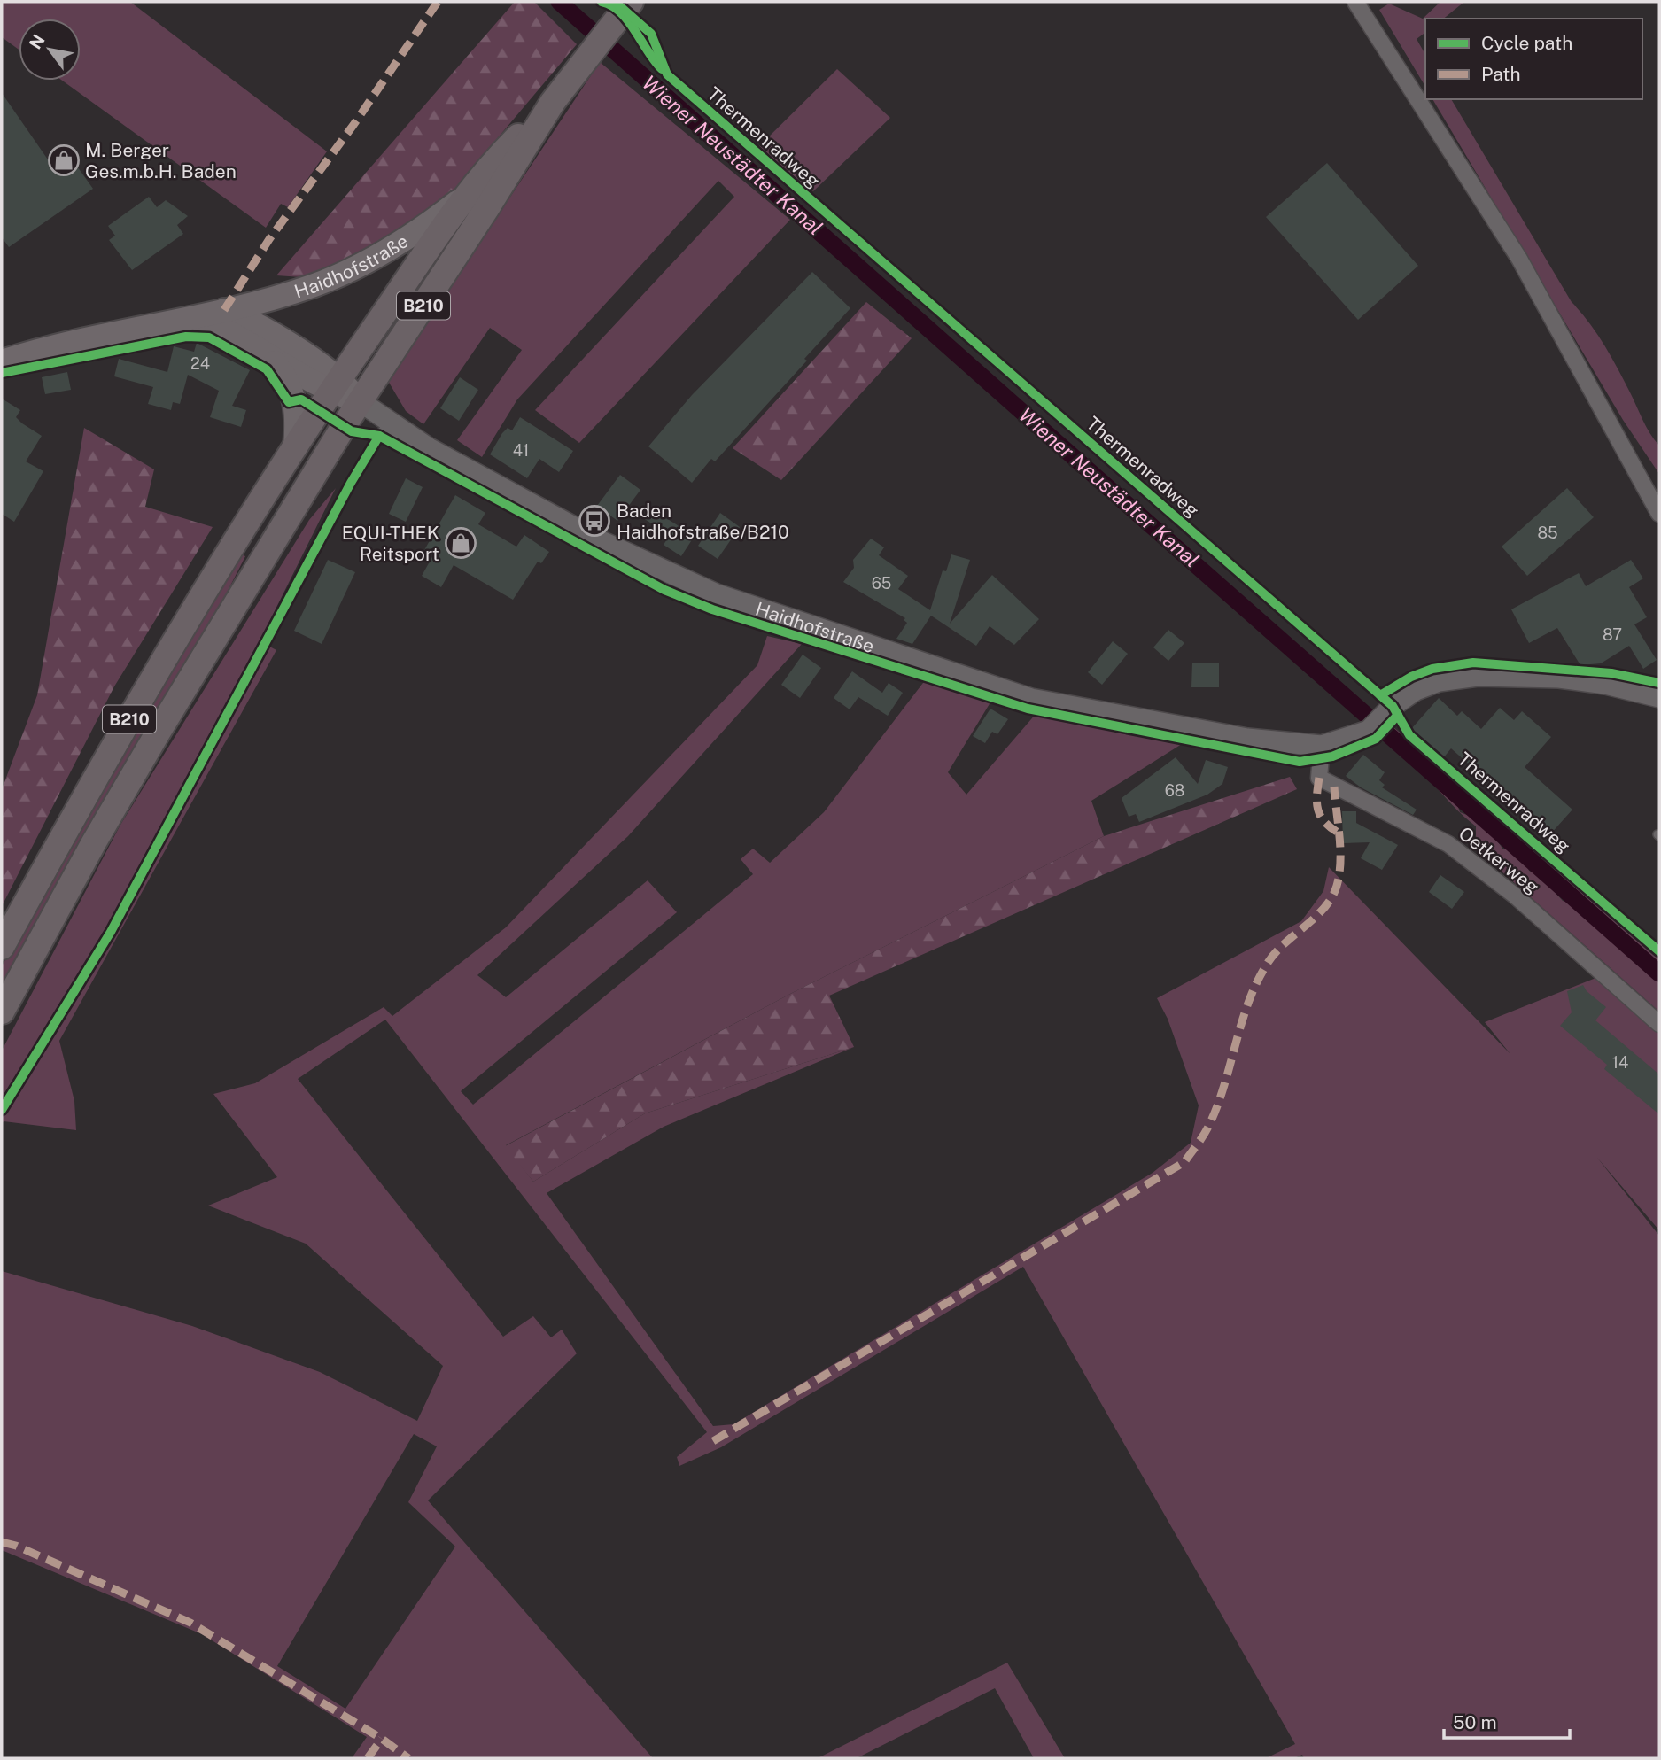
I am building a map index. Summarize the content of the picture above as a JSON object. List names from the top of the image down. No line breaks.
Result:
{"streets":{"main road":["Haidhofstraße","B210"],"street":["Oetkerweg"],"cycle path":["Thermenradweg"]},"crossings":[["Haidhofstraße","B210"],["Haidhofstraße","Oetkerweg"]],"water":["Wiener Neustädter Kanal"],"places":{"shop":["M. Berger Ges.m.b.H. Baden","EQUI-THEK Reitsport"],"bus stop":["Baden Haidhofstraße/B210"]},"house_numbers":["24","41","85","65","87","68","14"],"legend":["Cycle path","Path"],"scale_bar":"50 m","north":"top left"}
